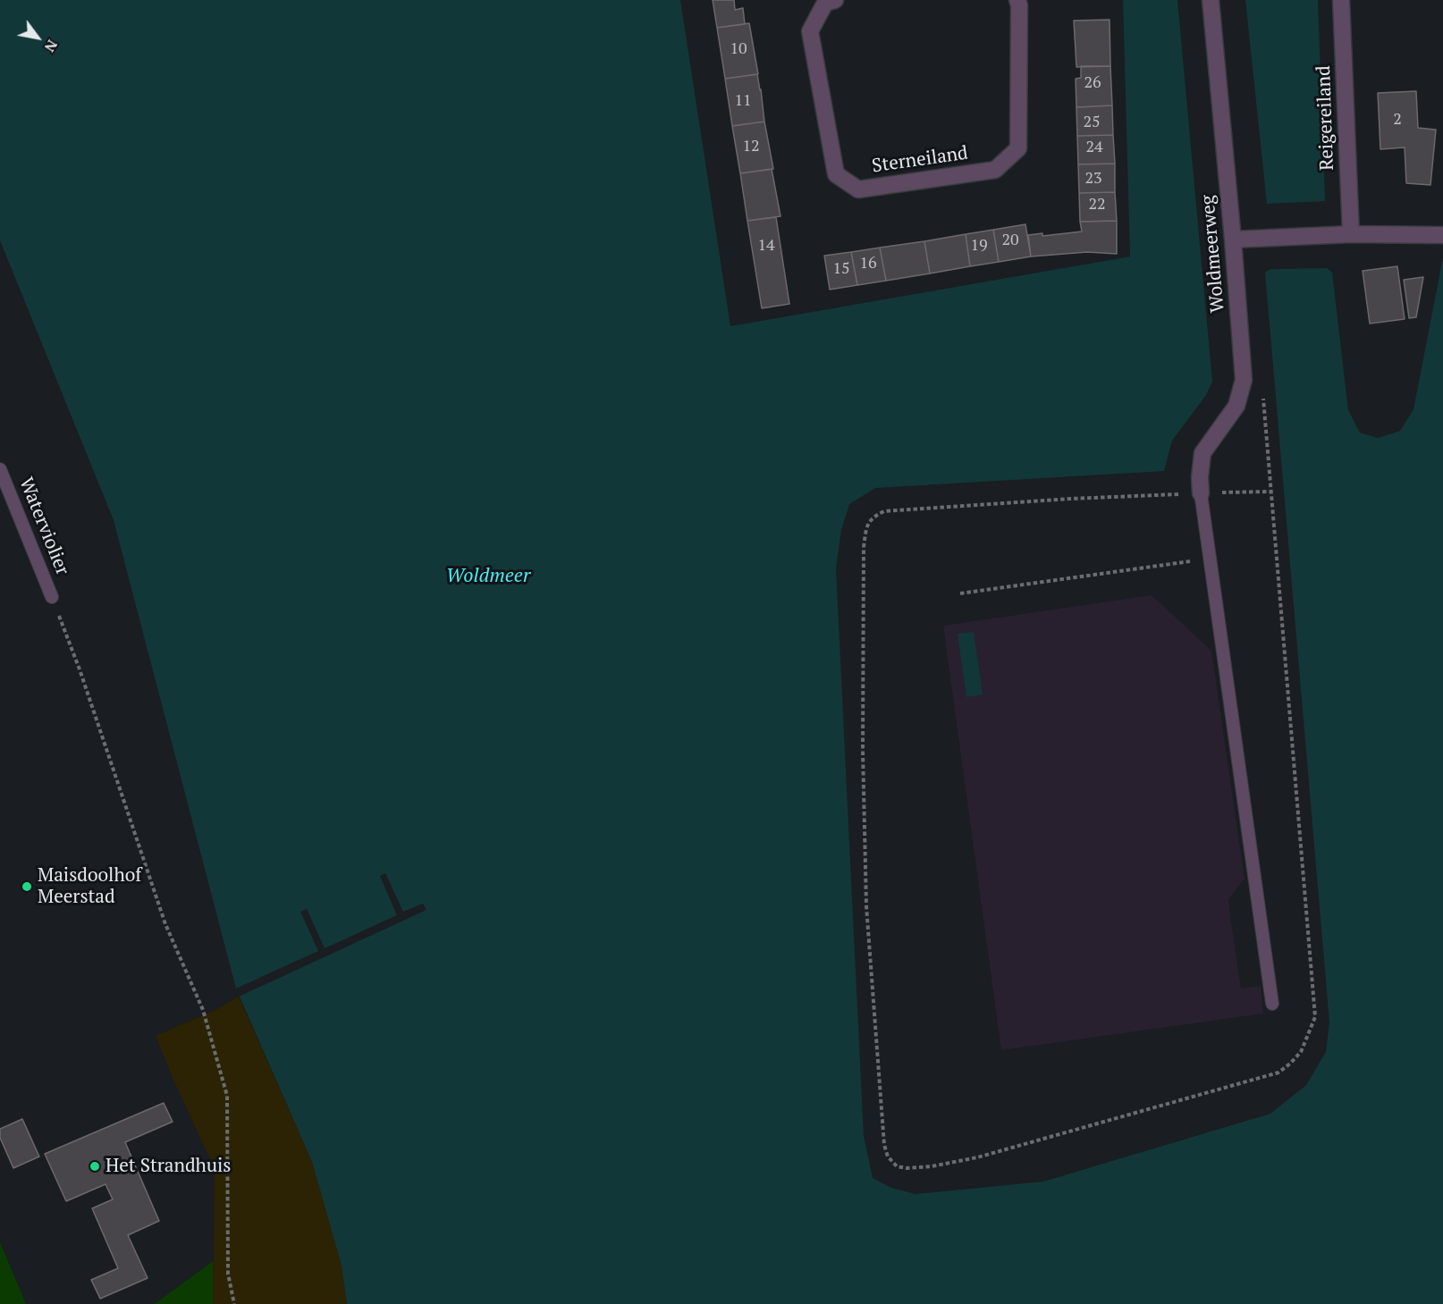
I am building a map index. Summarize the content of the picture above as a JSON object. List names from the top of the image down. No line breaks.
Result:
{"streets":{"street":["Reigereiland","Sterneiland","Woldmeerweg"],"lane":["Waterviolier"]},"water":["Woldmeer"],"places":["Maisdoolhof Meerstad","Het Strandhuis"],"house_numbers":["10","26","11","2","25","12","24","23","22","20","14","19","16","15"],"north":"bottom right"}
